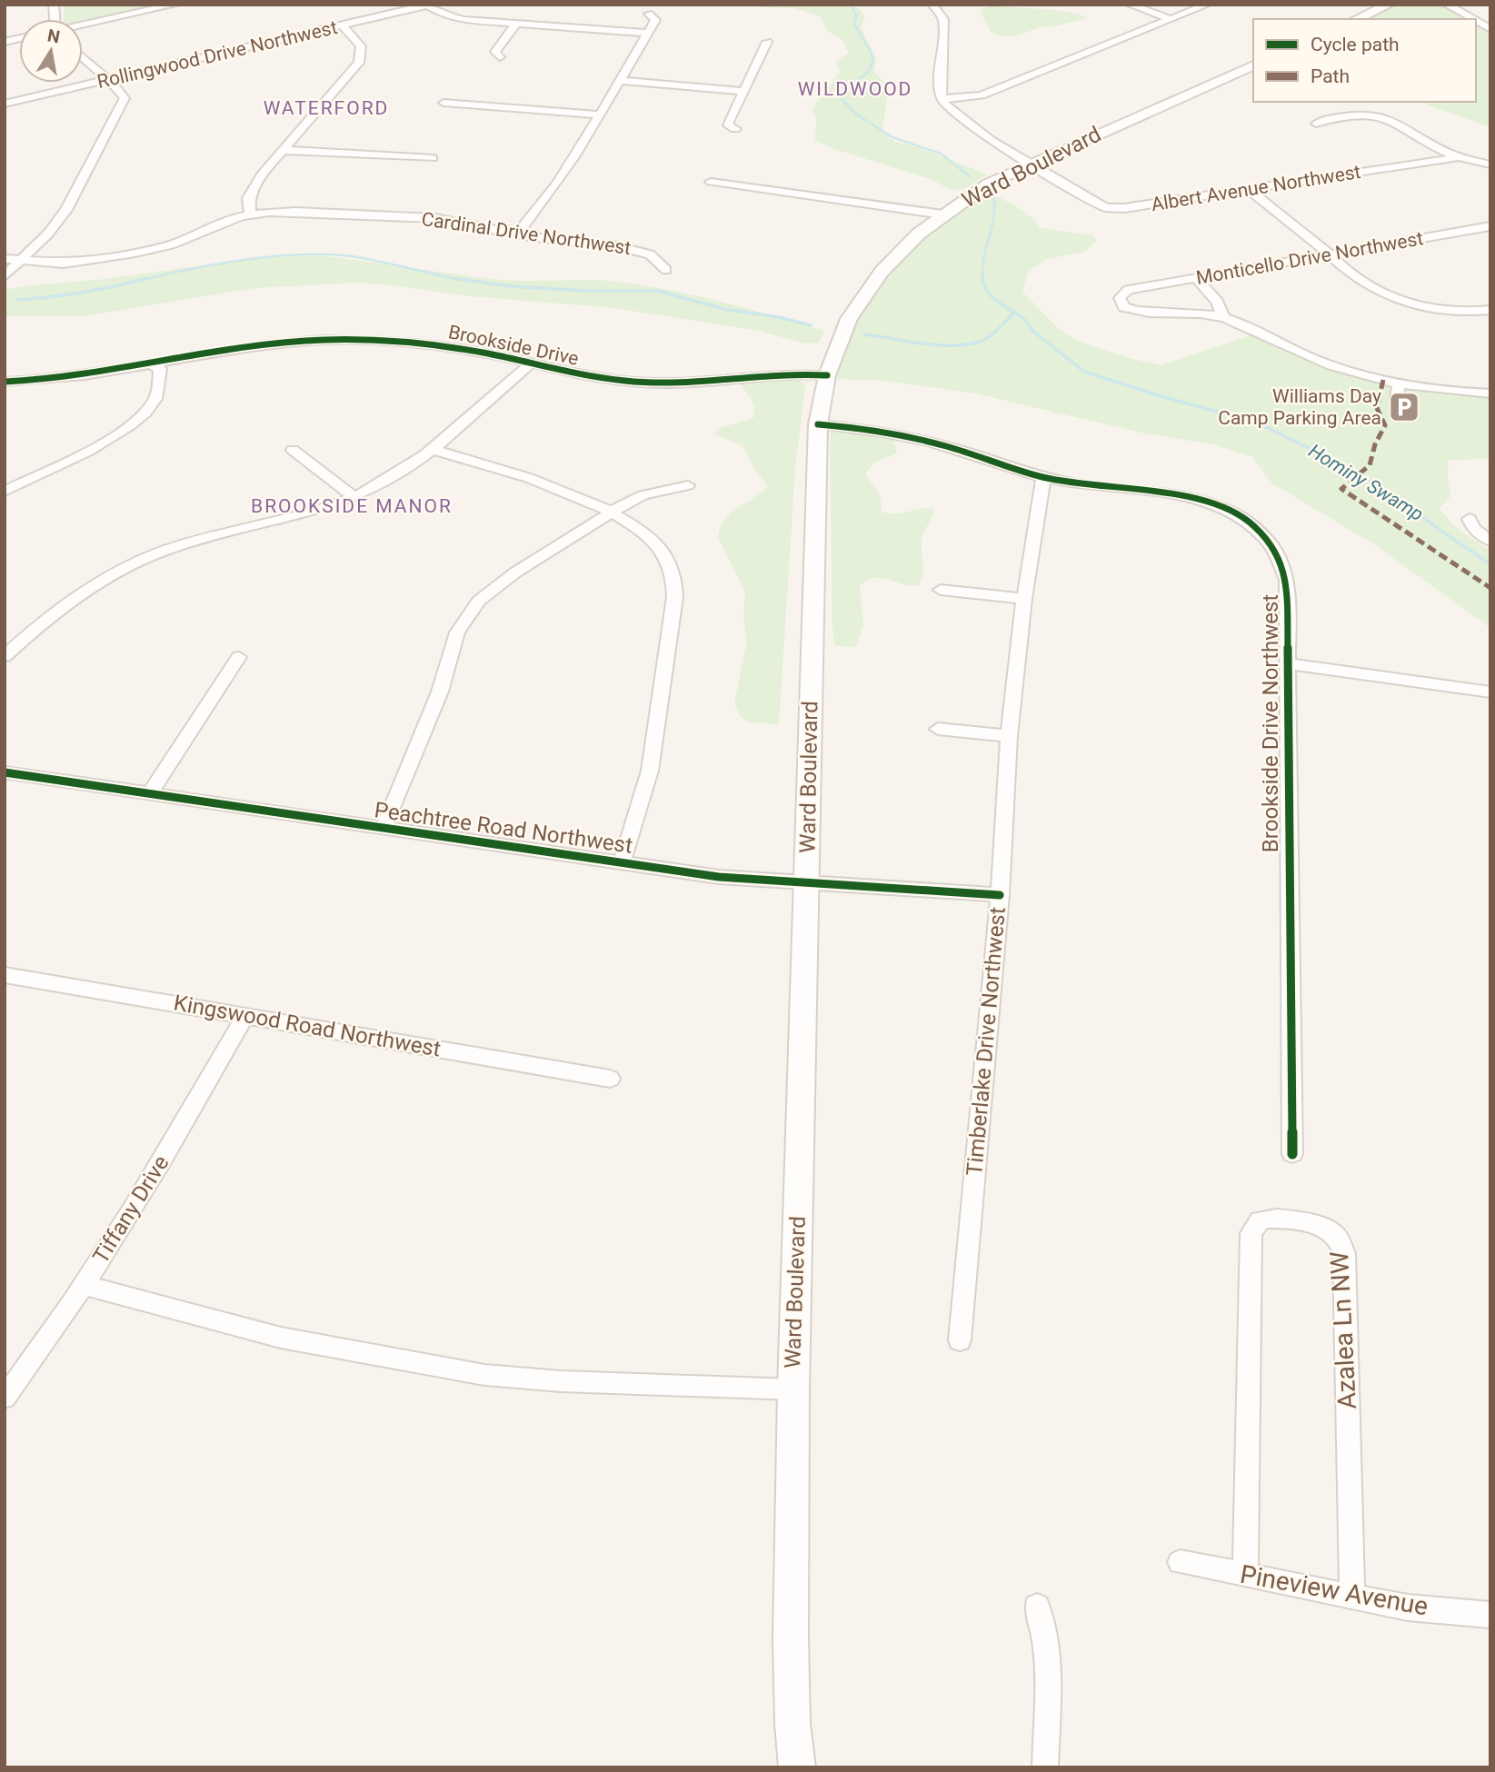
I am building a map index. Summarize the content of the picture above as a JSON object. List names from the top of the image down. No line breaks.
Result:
{"streets":{"main road":["Ward Boulevard"],"street":["Rollingwood Drive Northwest","Albert Avenue Northwest","Cardinal Drive Northwest","Monticello Drive Northwest","Brookside Drive","Brookside Drive Northwest","Peachtree Road Northwest","Kingswood Road Northwest","Timberlake Drive Northwest","Tiffany Drive","Azalea Ln NW","Pineview Avenue"]},"crossings":[["Ward Boulevard","Albert Avenue Northwest"],["Ward Boulevard","Brookside Drive"],["Ward Boulevard","Brookside Drive Northwest"],["Ward Boulevard","Peachtree Road Northwest"],["Brookside Drive Northwest","Timberlake Drive Northwest"],["Peachtree Road Northwest","Timberlake Drive Northwest"],["Kingswood Road Northwest","Tiffany Drive"],["Azalea Ln NW","Pineview Avenue"]],"districts":["WILDWOOD","WATERFORD","BROOKSIDE MANOR"],"water":["Hominy Swamp"],"places":{"parking":["Williams Day Camp Parking Area"]},"legend":["Cycle path","Path"],"north":"top"}
